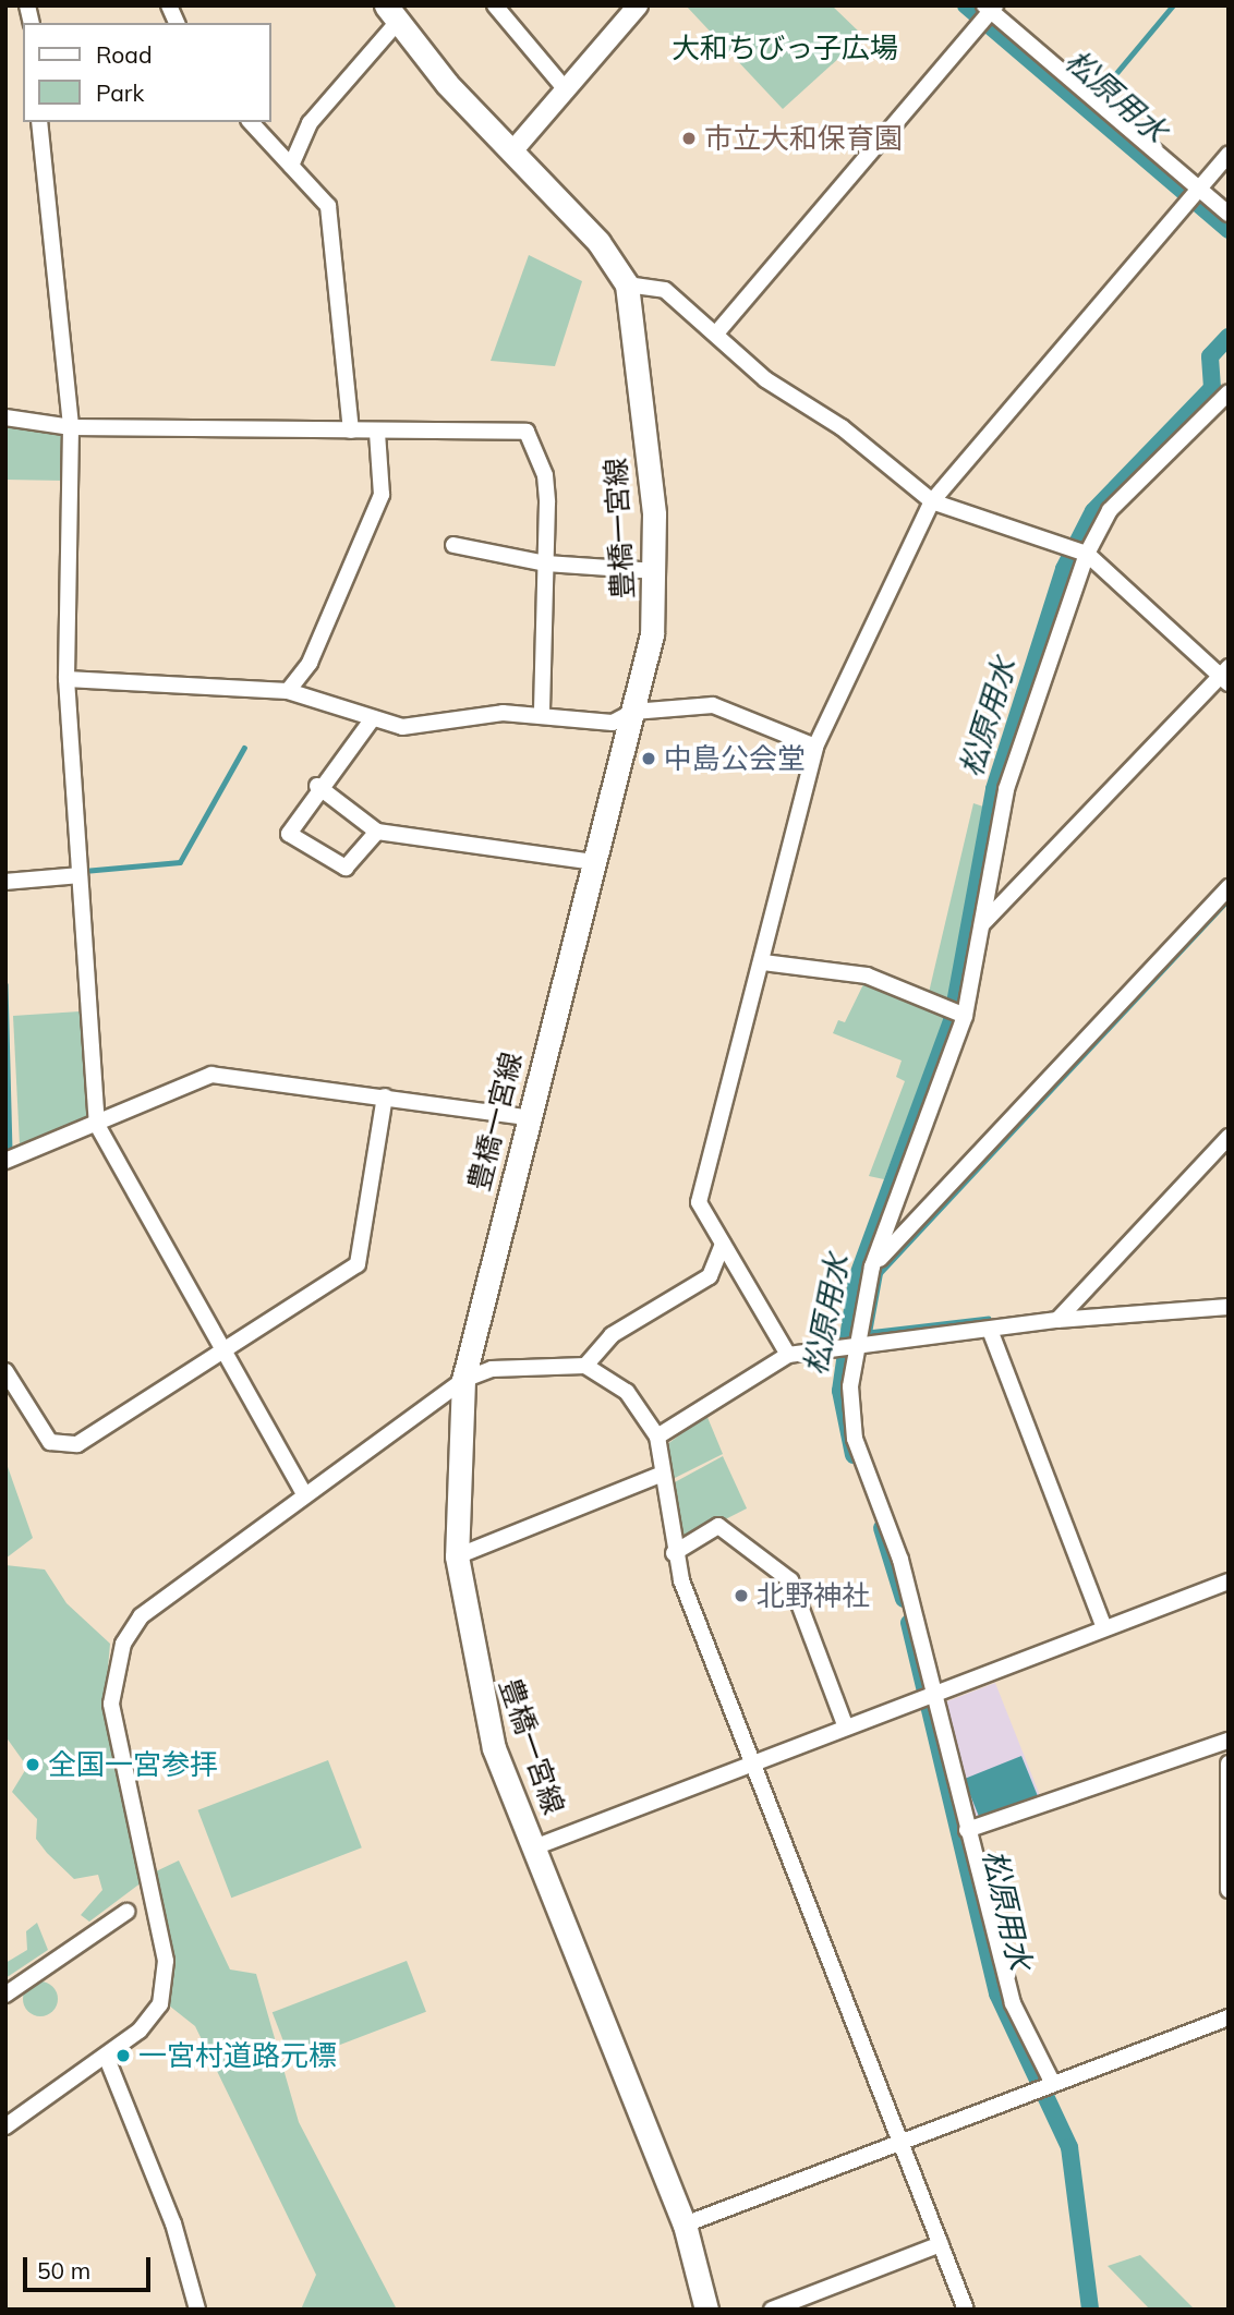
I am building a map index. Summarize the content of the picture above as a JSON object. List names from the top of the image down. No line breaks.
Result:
{"streets":{"main road":["豊橋一宮線"]},"water":["松原用水"],"parks":["大和ちびっ子広場"],"places":["市立大和保育園","中島公会堂","北野神社","全国一宮参拝","一宮村道路元標"],"legend":["Road","Park"],"scale_bar":"50 m"}
